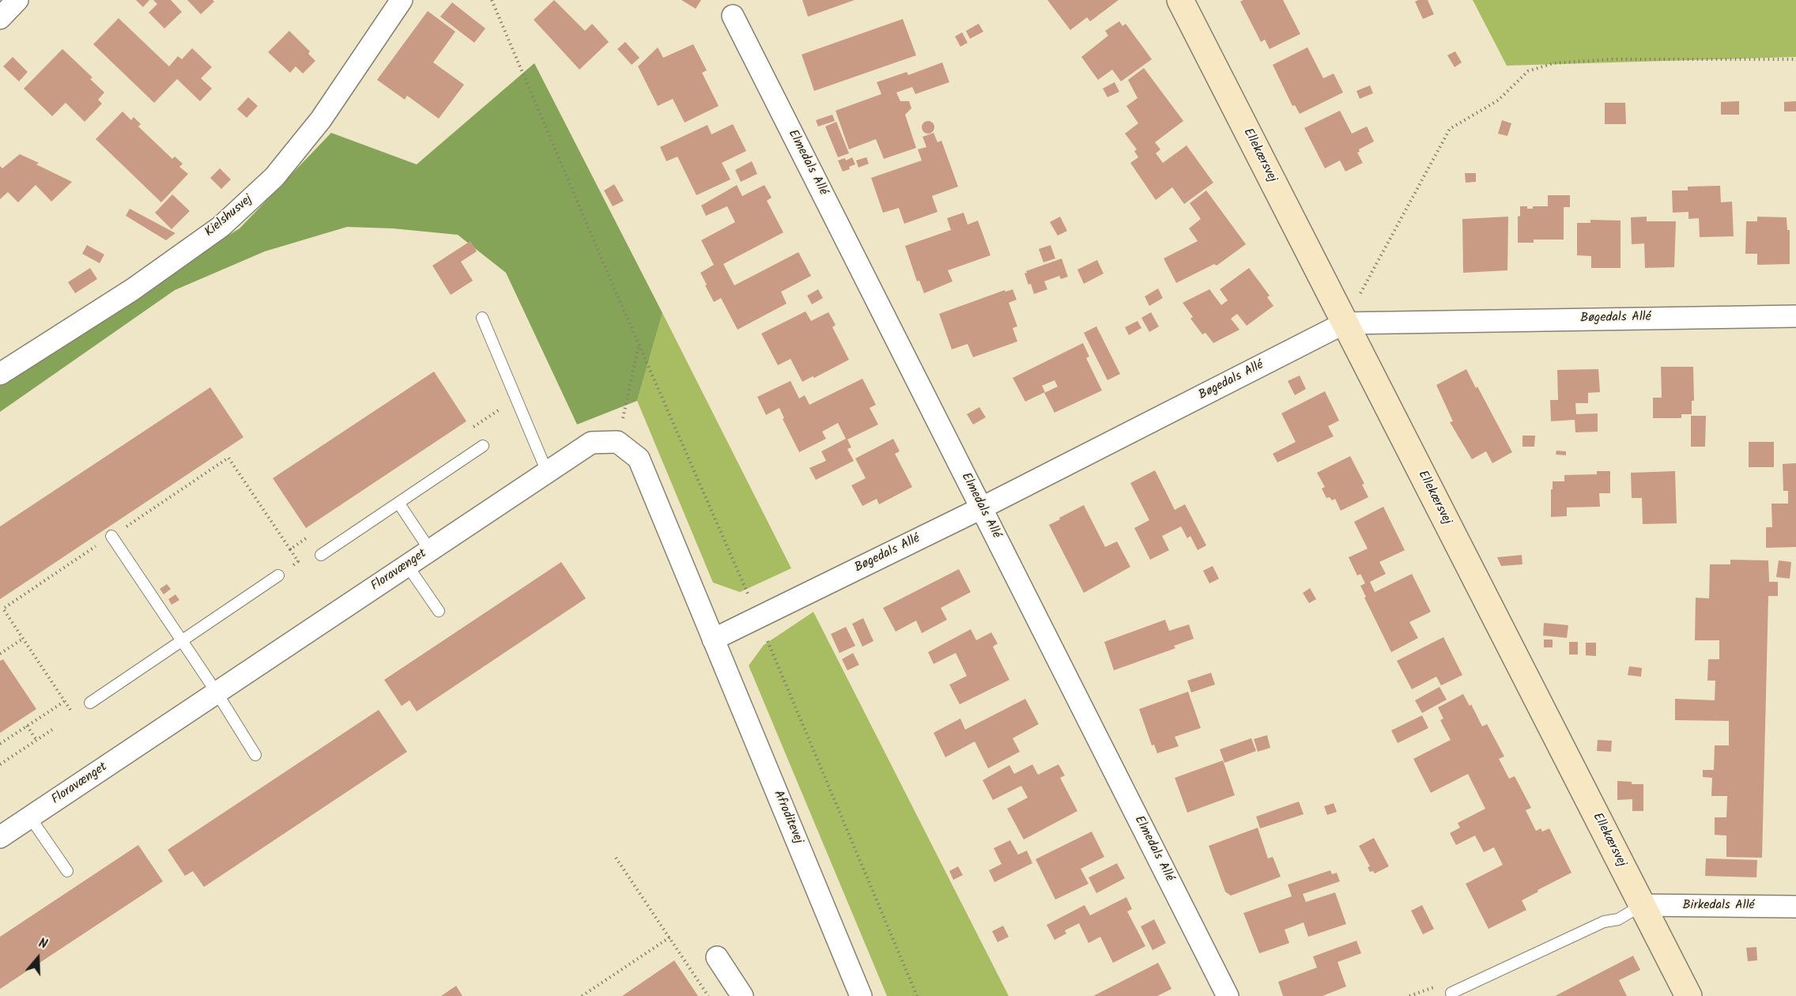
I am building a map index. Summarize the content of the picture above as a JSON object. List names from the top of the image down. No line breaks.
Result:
{"streets":{"street":["Ellekærsvej","Elmedals Allé","Kielshusvej","Bøgedals Allé","Floravænget","Afroditevej","Birkedals Allé"]},"crossings":[["Ellekærsvej","Bøgedals Allé"],["Ellekærsvej","Birkedals Allé"],["Elmedals Allé","Bøgedals Allé"],["Bøgedals Allé","Afroditevej"]],"north":"top"}
